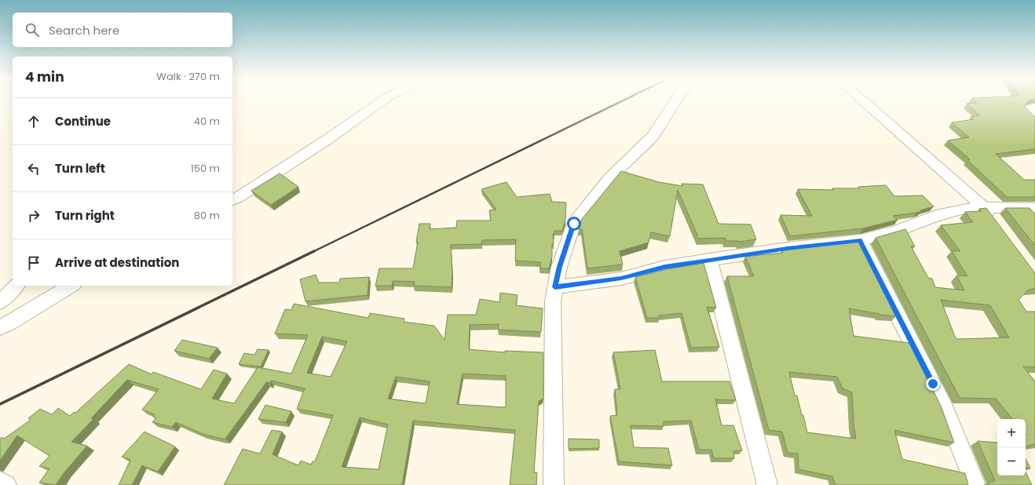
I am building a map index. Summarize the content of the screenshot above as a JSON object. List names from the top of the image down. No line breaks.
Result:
{"page":{"search":"Search here","heading":["4 min","Walk · 270 m"],"list":[["Continue","40 m"],["Turn left","150 m"],["Turn right","80 m"],"Arrive at destination"],"map_buttons":["+","−"]}}
